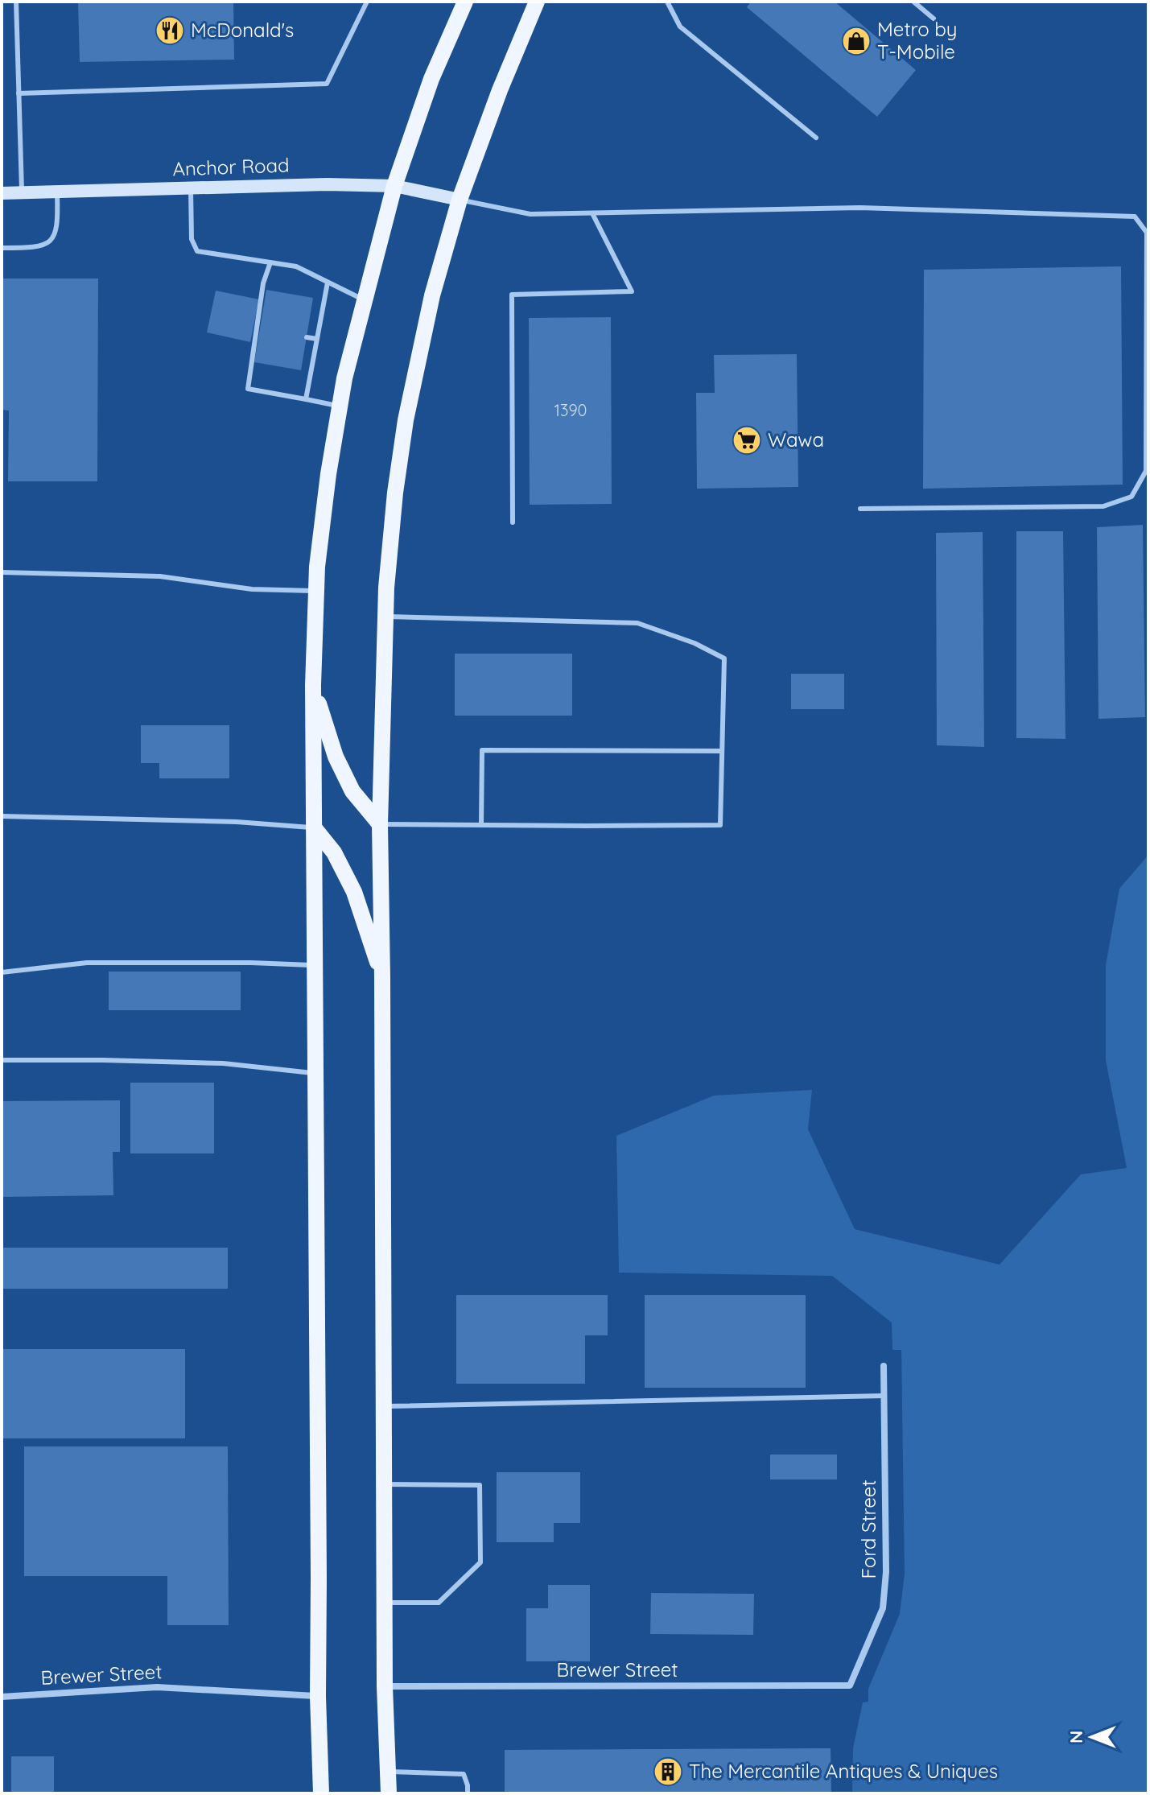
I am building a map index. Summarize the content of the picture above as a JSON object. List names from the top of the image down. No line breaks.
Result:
{"streets":{"street":["Anchor Road","Ford Street","Brewer Street"]},"crossings":[["Ford Street","Brewer Street"]],"places":{"restaurant":["McDonald's"],"shop":["Metro by T-Mobile"],"supermarket":["Wawa"],"building":["The Mercantile Antiques & Uniques"]},"house_numbers":["1390"],"north":"left"}
